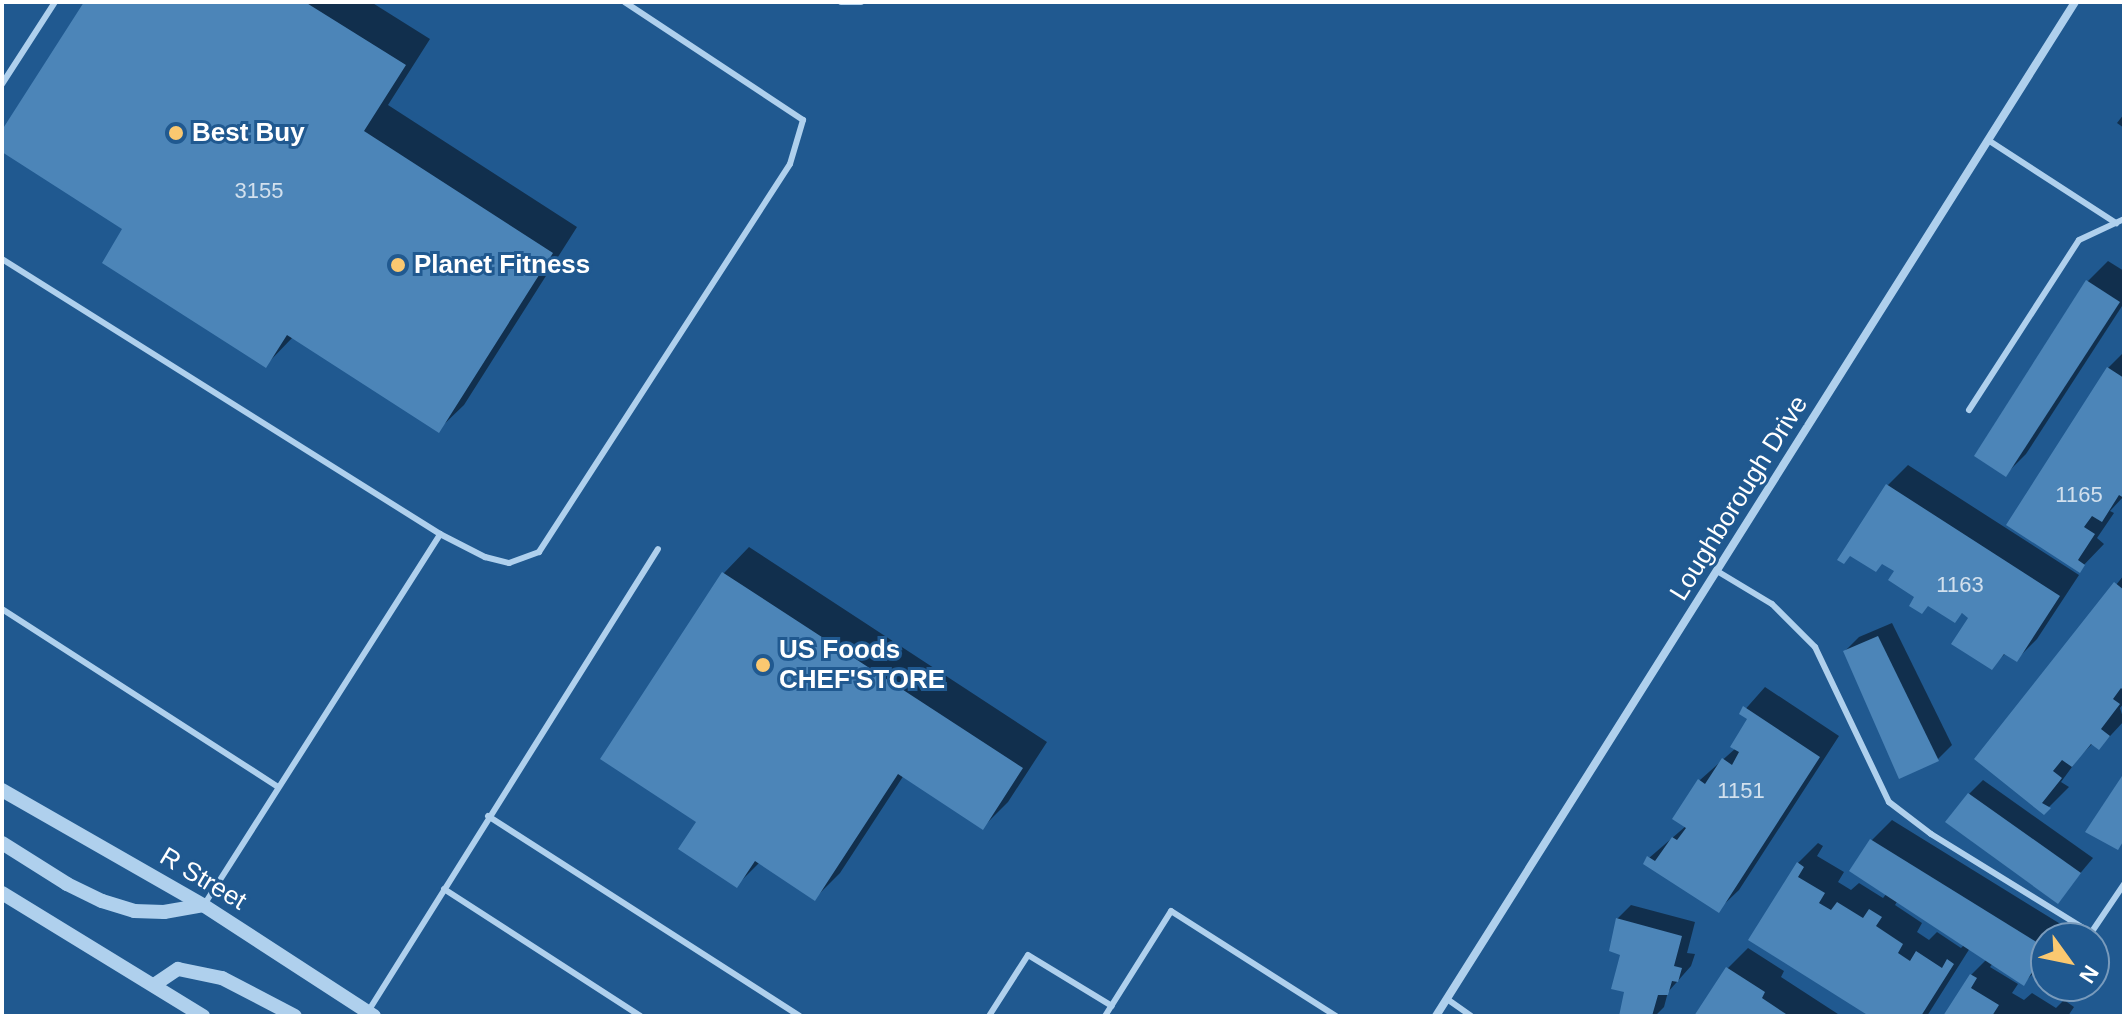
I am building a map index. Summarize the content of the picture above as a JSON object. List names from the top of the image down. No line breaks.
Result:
{"streets":{"street":["Loughborough Drive","R Street"]},"places":["Best Buy","Planet Fitness","US Foods CHEF'STORE"],"house_numbers":["3155","1165","1163","1151"],"north":"bottom right"}
